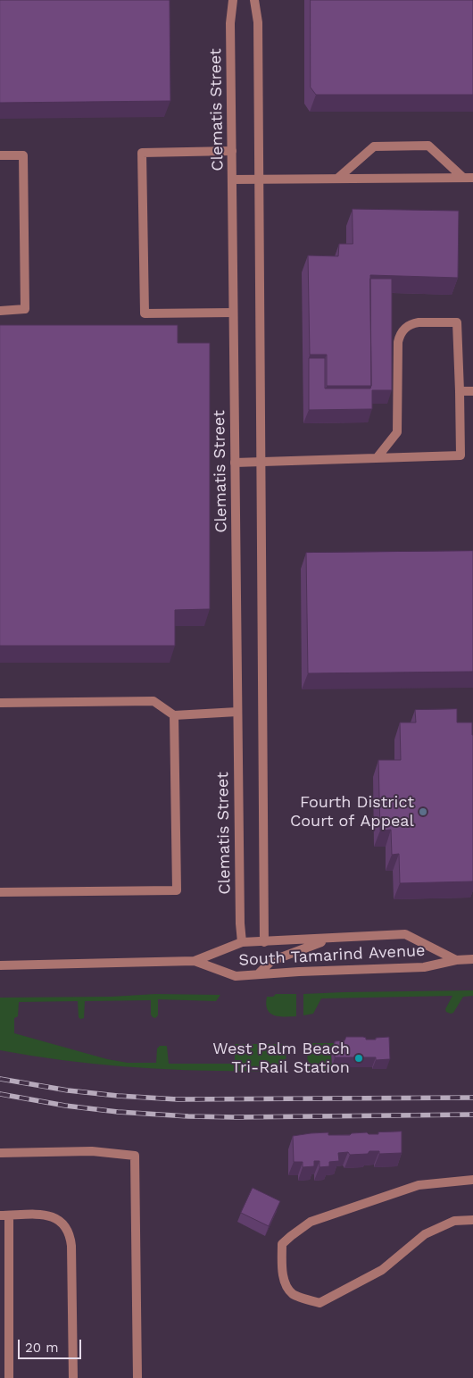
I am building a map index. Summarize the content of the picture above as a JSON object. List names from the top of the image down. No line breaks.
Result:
{"streets":{"street":["Clematis Street","South Tamarind Avenue"]},"places":["Fourth District Court of Appeal","West Palm Beach Tri-Rail Station"],"scale_bar":"20 m"}
